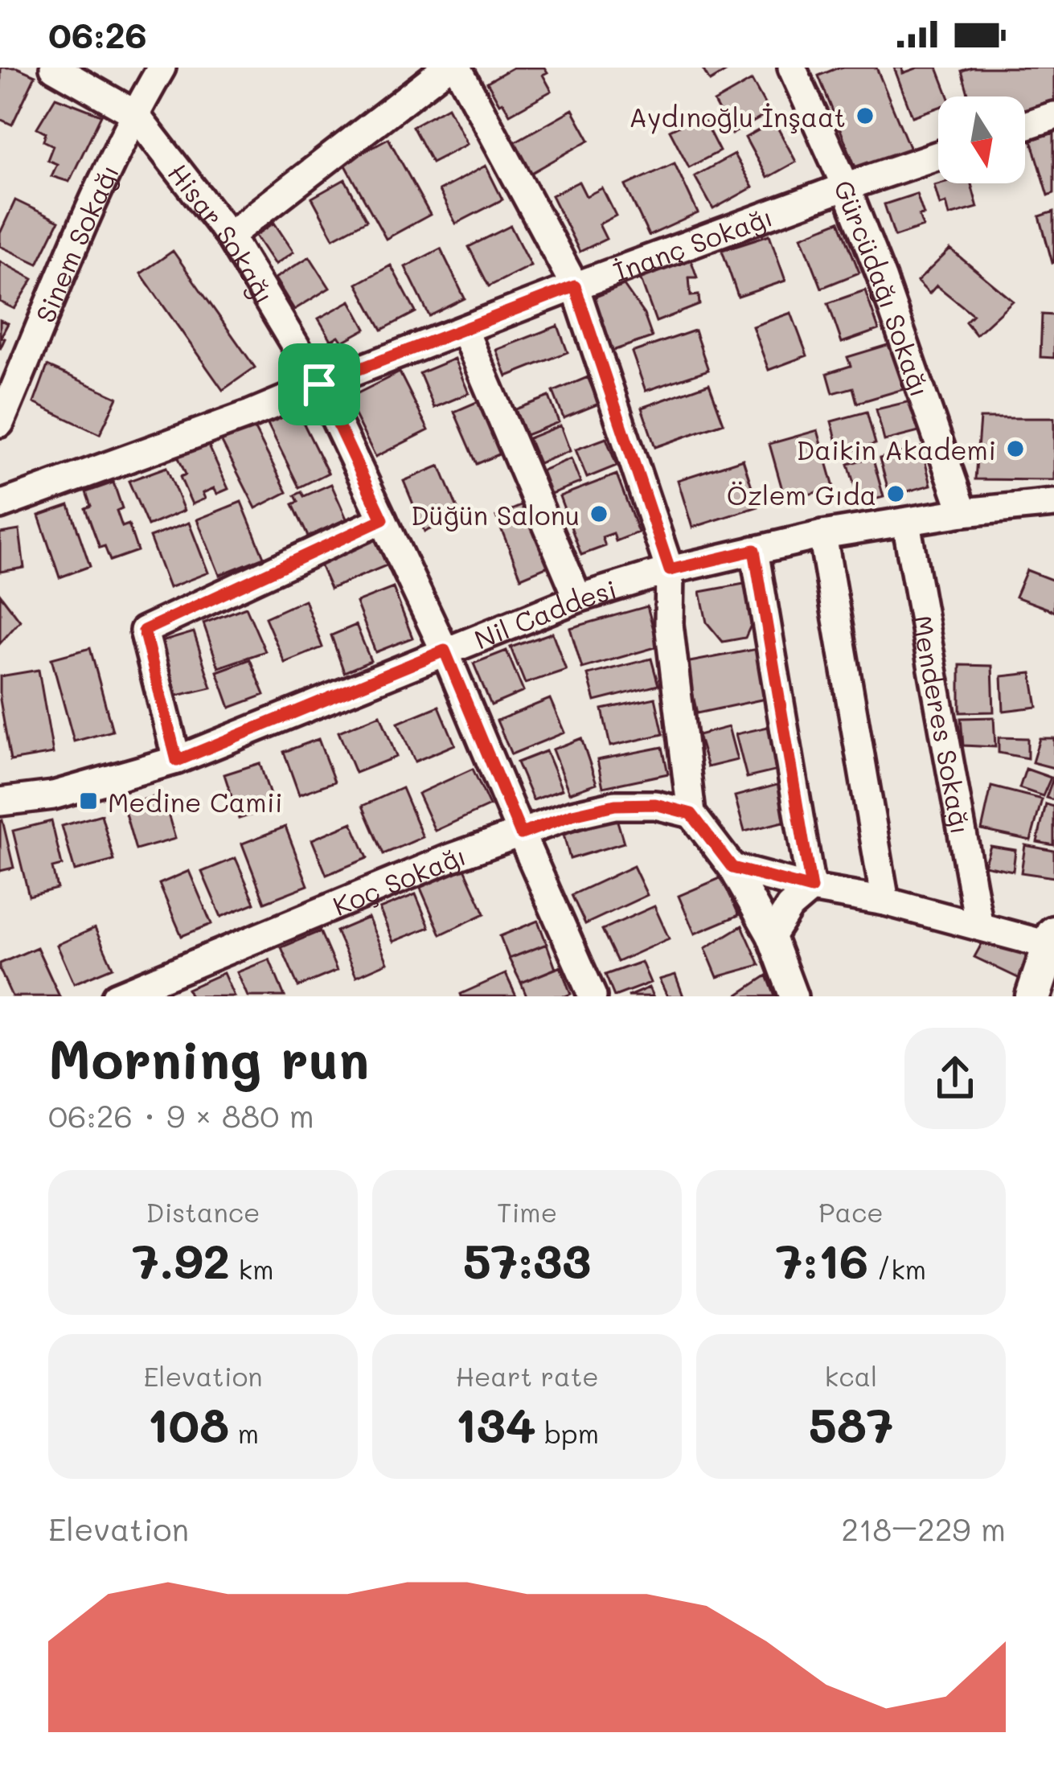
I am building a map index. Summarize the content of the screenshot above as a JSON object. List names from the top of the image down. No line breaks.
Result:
{"streets":{"street":["Hisar Sokağı","İnanç Sokağı","Sinem Sokağı","Gürcüdağı Sokağı","Nil Caddesi","Menderes Sokağı","Koç Sokağı"]},"crossings":[["Hisar Sokağı","İnanç Sokağı"],["Hisar Sokağı","Sinem Sokağı"],["Hisar Sokağı","Nil Caddesi"],["Hisar Sokağı","Koç Sokağı"],["İnanç Sokağı","Gürcüdağı Sokağı"],["Gürcüdağı Sokağı","Nil Caddesi"],["Nil Caddesi","Menderes Sokağı"]],"places":{"other":["Aydınoğlu İnşaat","Daikin Akademi","Özlem Gıda","Düğün Salonu"],"transit":["Medine Camii"]},"north":"bottom","page":{"status":"06:26","heading":["Morning run","06:26 · 9 × 880 m"],"stats":[["Distance","7.92 km"],["Time","57:33"],["Pace","7:16 /km"],["Elevation","108 m"],["Heart rate","134 bpm"],["kcal","587"]],"chart":["Elevation","218–229 m"]}}
